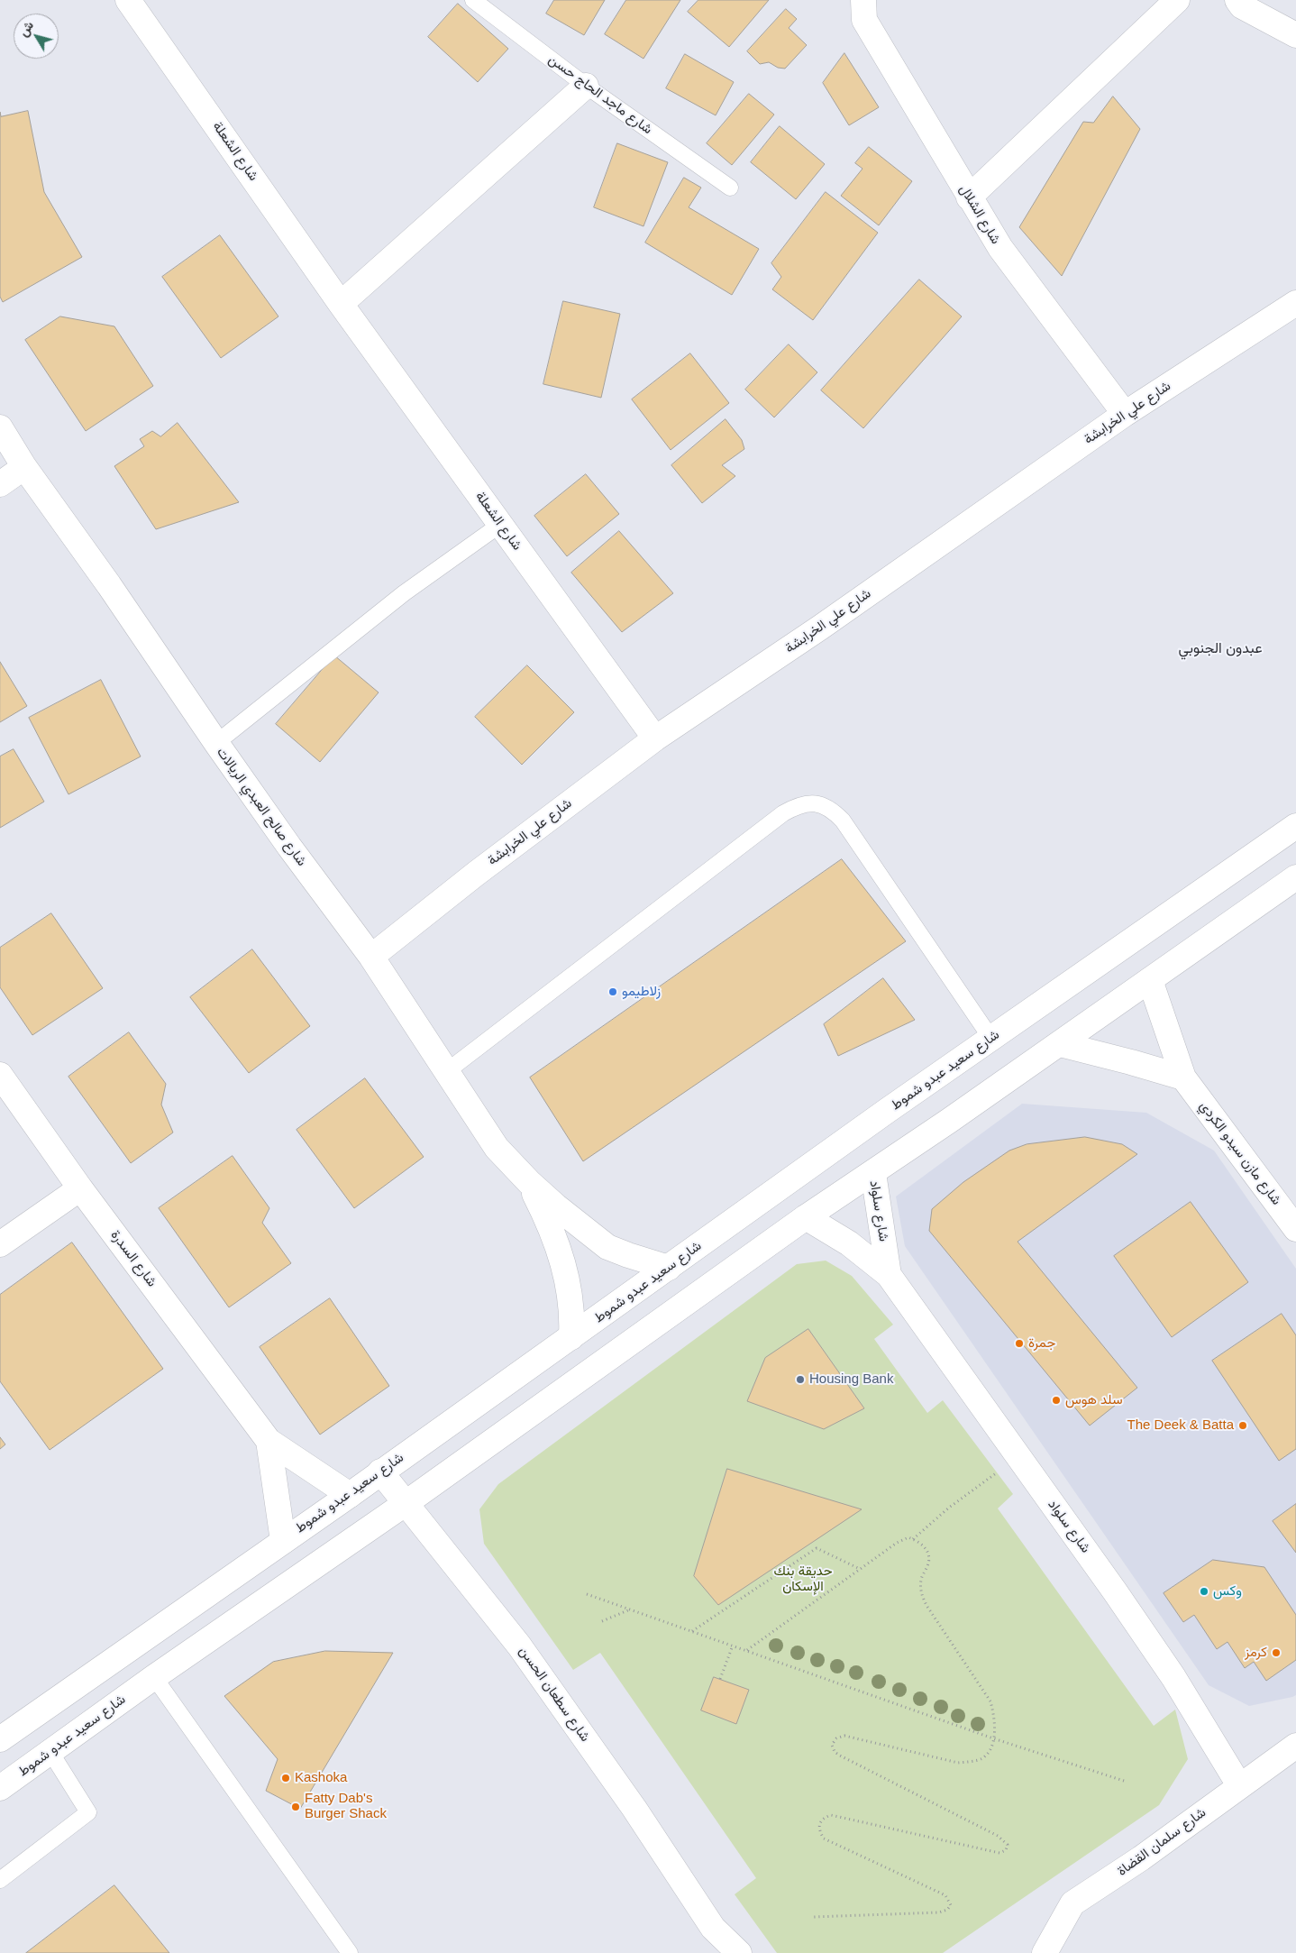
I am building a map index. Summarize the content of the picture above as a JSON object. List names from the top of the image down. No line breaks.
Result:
{"streets":{"street":["شارع الشعلة","شارع الشلال","شارع علي الخرابشة","شارع صالح العبدي الريالات","شارع سعيد عبدو شموط","شارع مازن سيدو الكردي","شارع سلواد","شارع السدرة","شارع سطعان الحسن","شارع سلمان القضاة"],"lane":["شارع ماجد الحاج حسن"]},"crossings":[["شارع الشعلة","شارع علي الخرابشة"],["شارع الشلال","شارع علي الخرابشة"],["شارع علي الخرابشة","شارع صالح العبدي الريالات"],["شارع صالح العبدي الريالات","شارع سعيد عبدو شموط"],["شارع سعيد عبدو شموط","شارع مازن سيدو الكردي"],["شارع سعيد عبدو شموط","شارع سلواد"],["شارع سعيد عبدو شموط","شارع السدرة"],["شارع سعيد عبدو شموط","شارع سطعان الحسن"],["شارع سلواد","شارع سلمان القضاة"]],"districts":["عبدون الجنوبي"],"parks":["حديقة بنك الإسكان"],"places":["زلاطيمو","جمرة","Housing Bank","سلد هوس","The Deek & Batta","وكس","كرمز","Kashoka","Fatty Dab's Burger Shack"],"north":"top left"}
